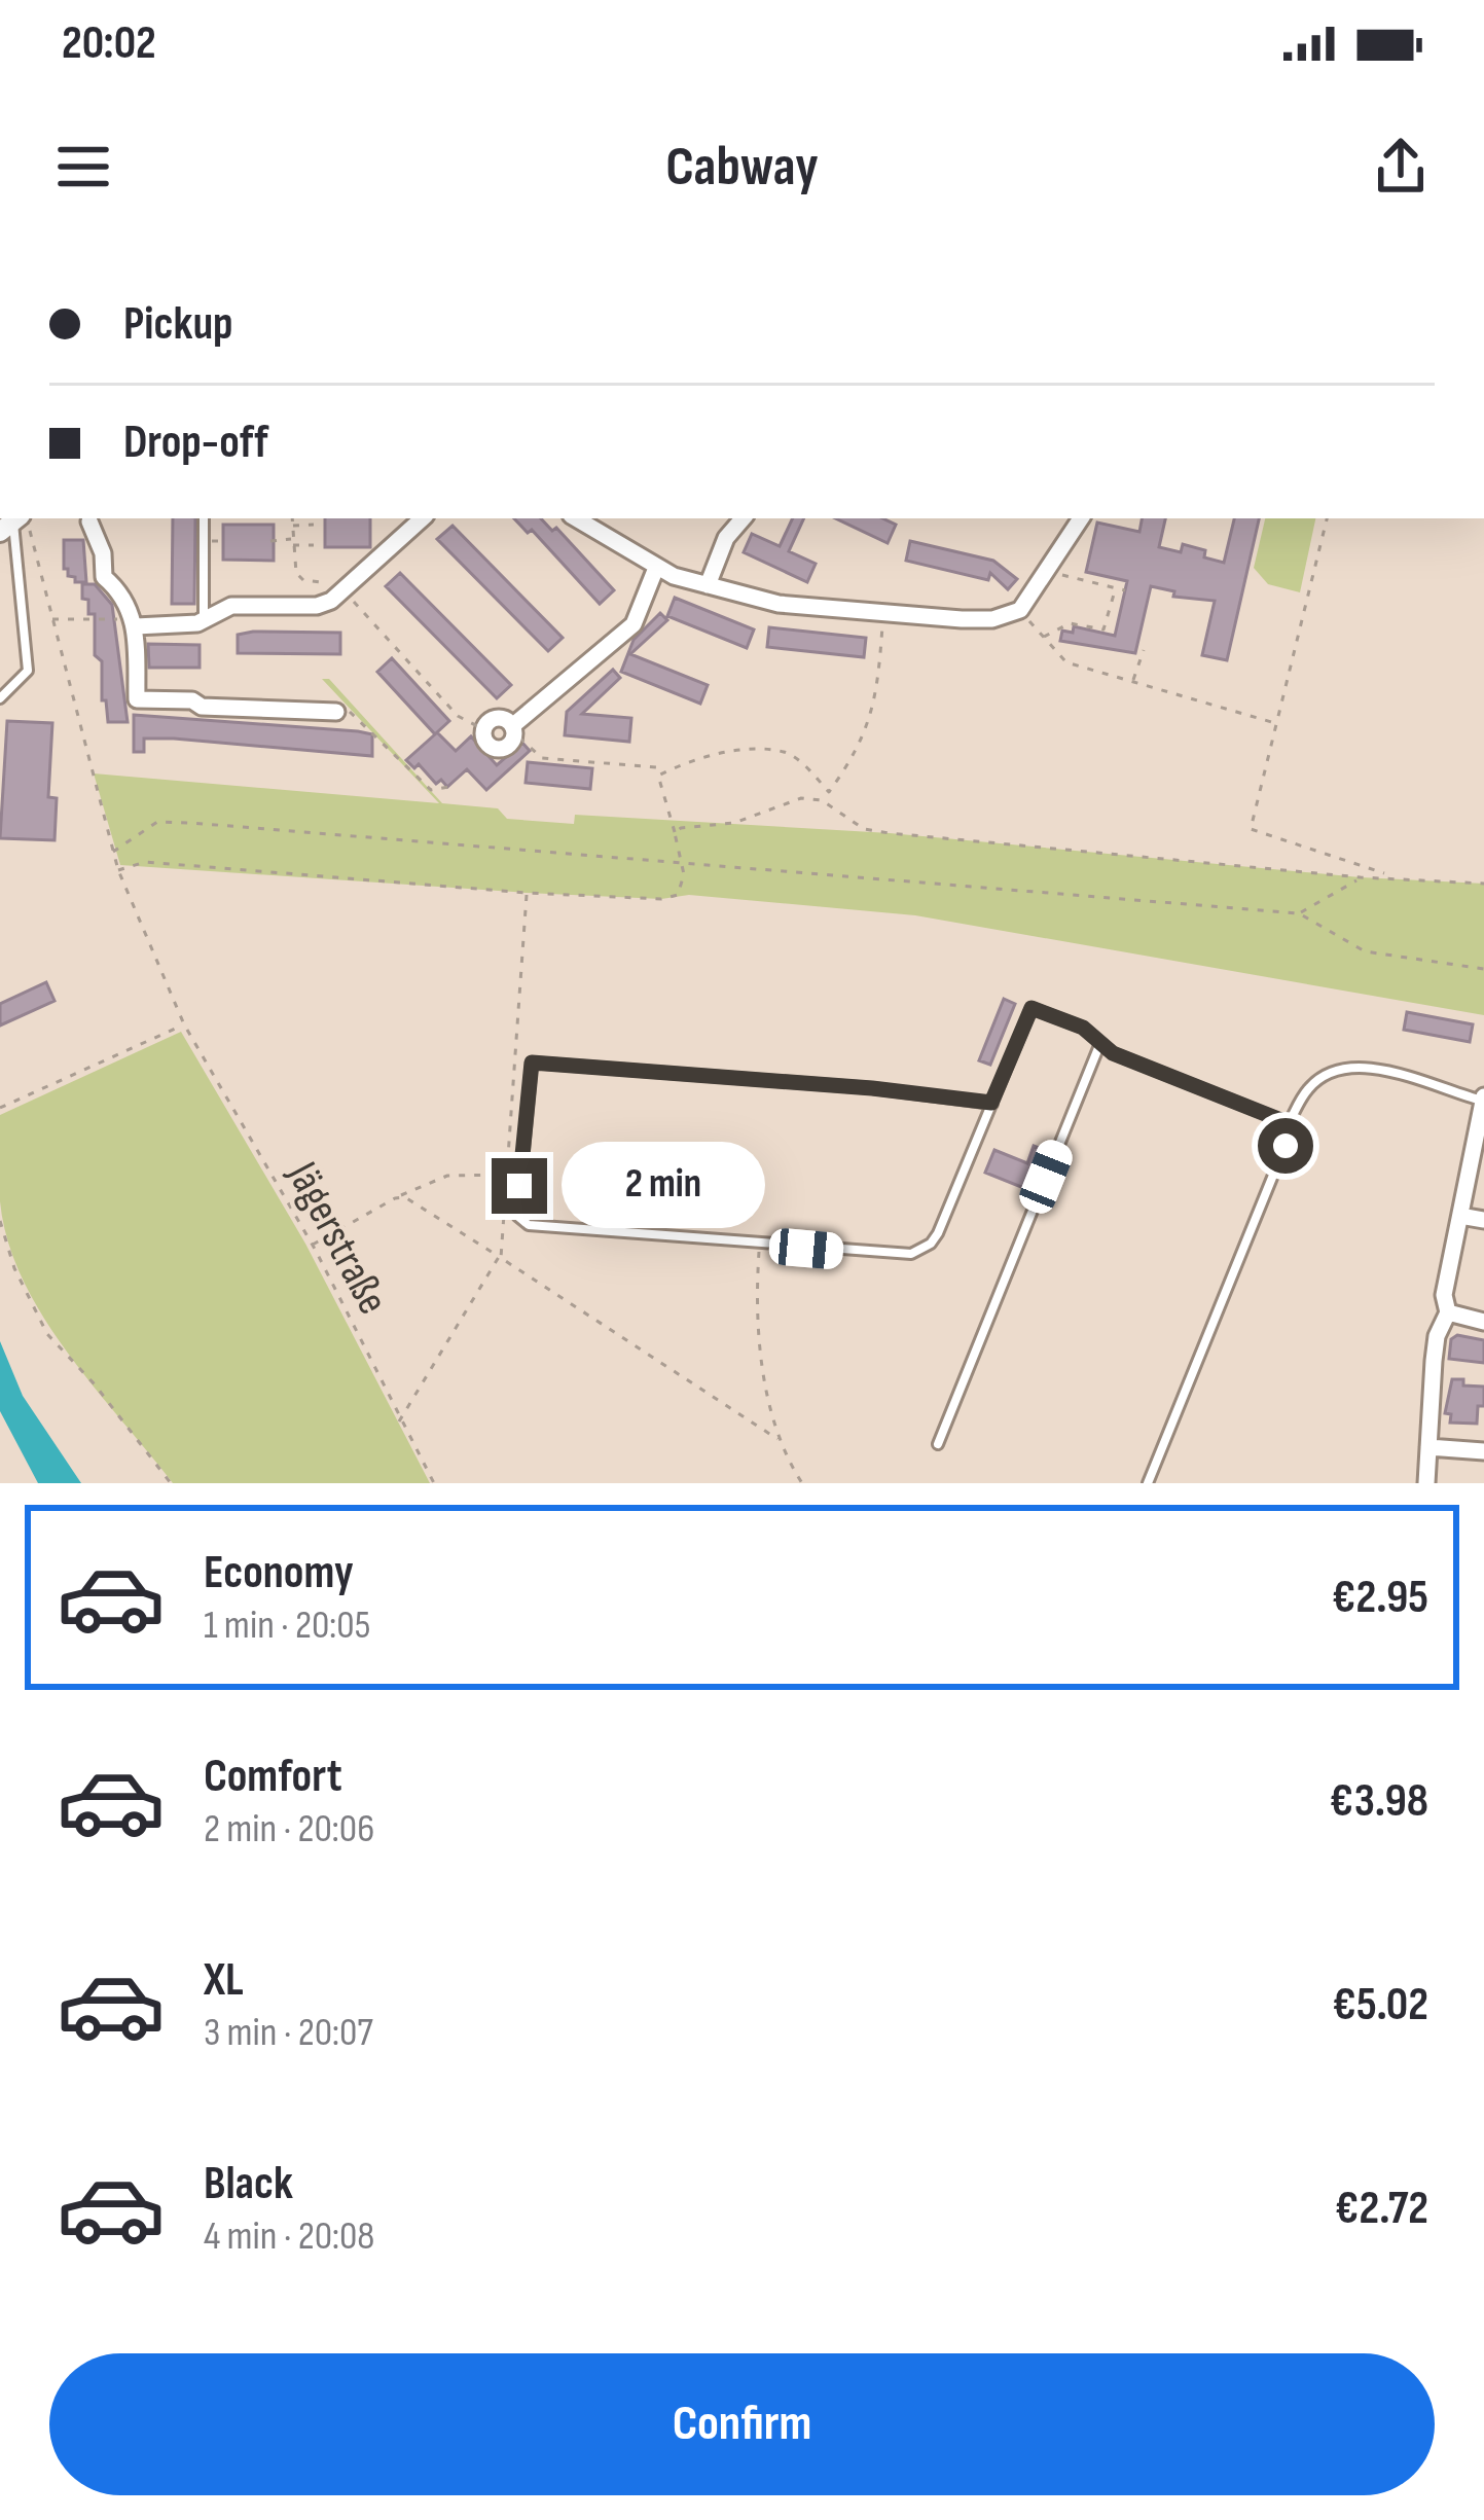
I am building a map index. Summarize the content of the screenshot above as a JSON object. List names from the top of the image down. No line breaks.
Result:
{"streets":{"path":["Jägerstraße"]},"page":{"status":"20:02","header":"Cabway","banner":["Pickup","Drop-off"],"bubble":"2 min","list":[{"name":"Economy","note":"1 min · 20:05","value":"€2.95"},{"name":"Comfort","note":"2 min · 20:06","value":"€3.98"},{"name":"XL","note":"3 min · 20:07","value":"€5.02"},{"name":"Black","note":"4 min · 20:08","value":"€2.72"}],"buttons":"Confirm"}}
